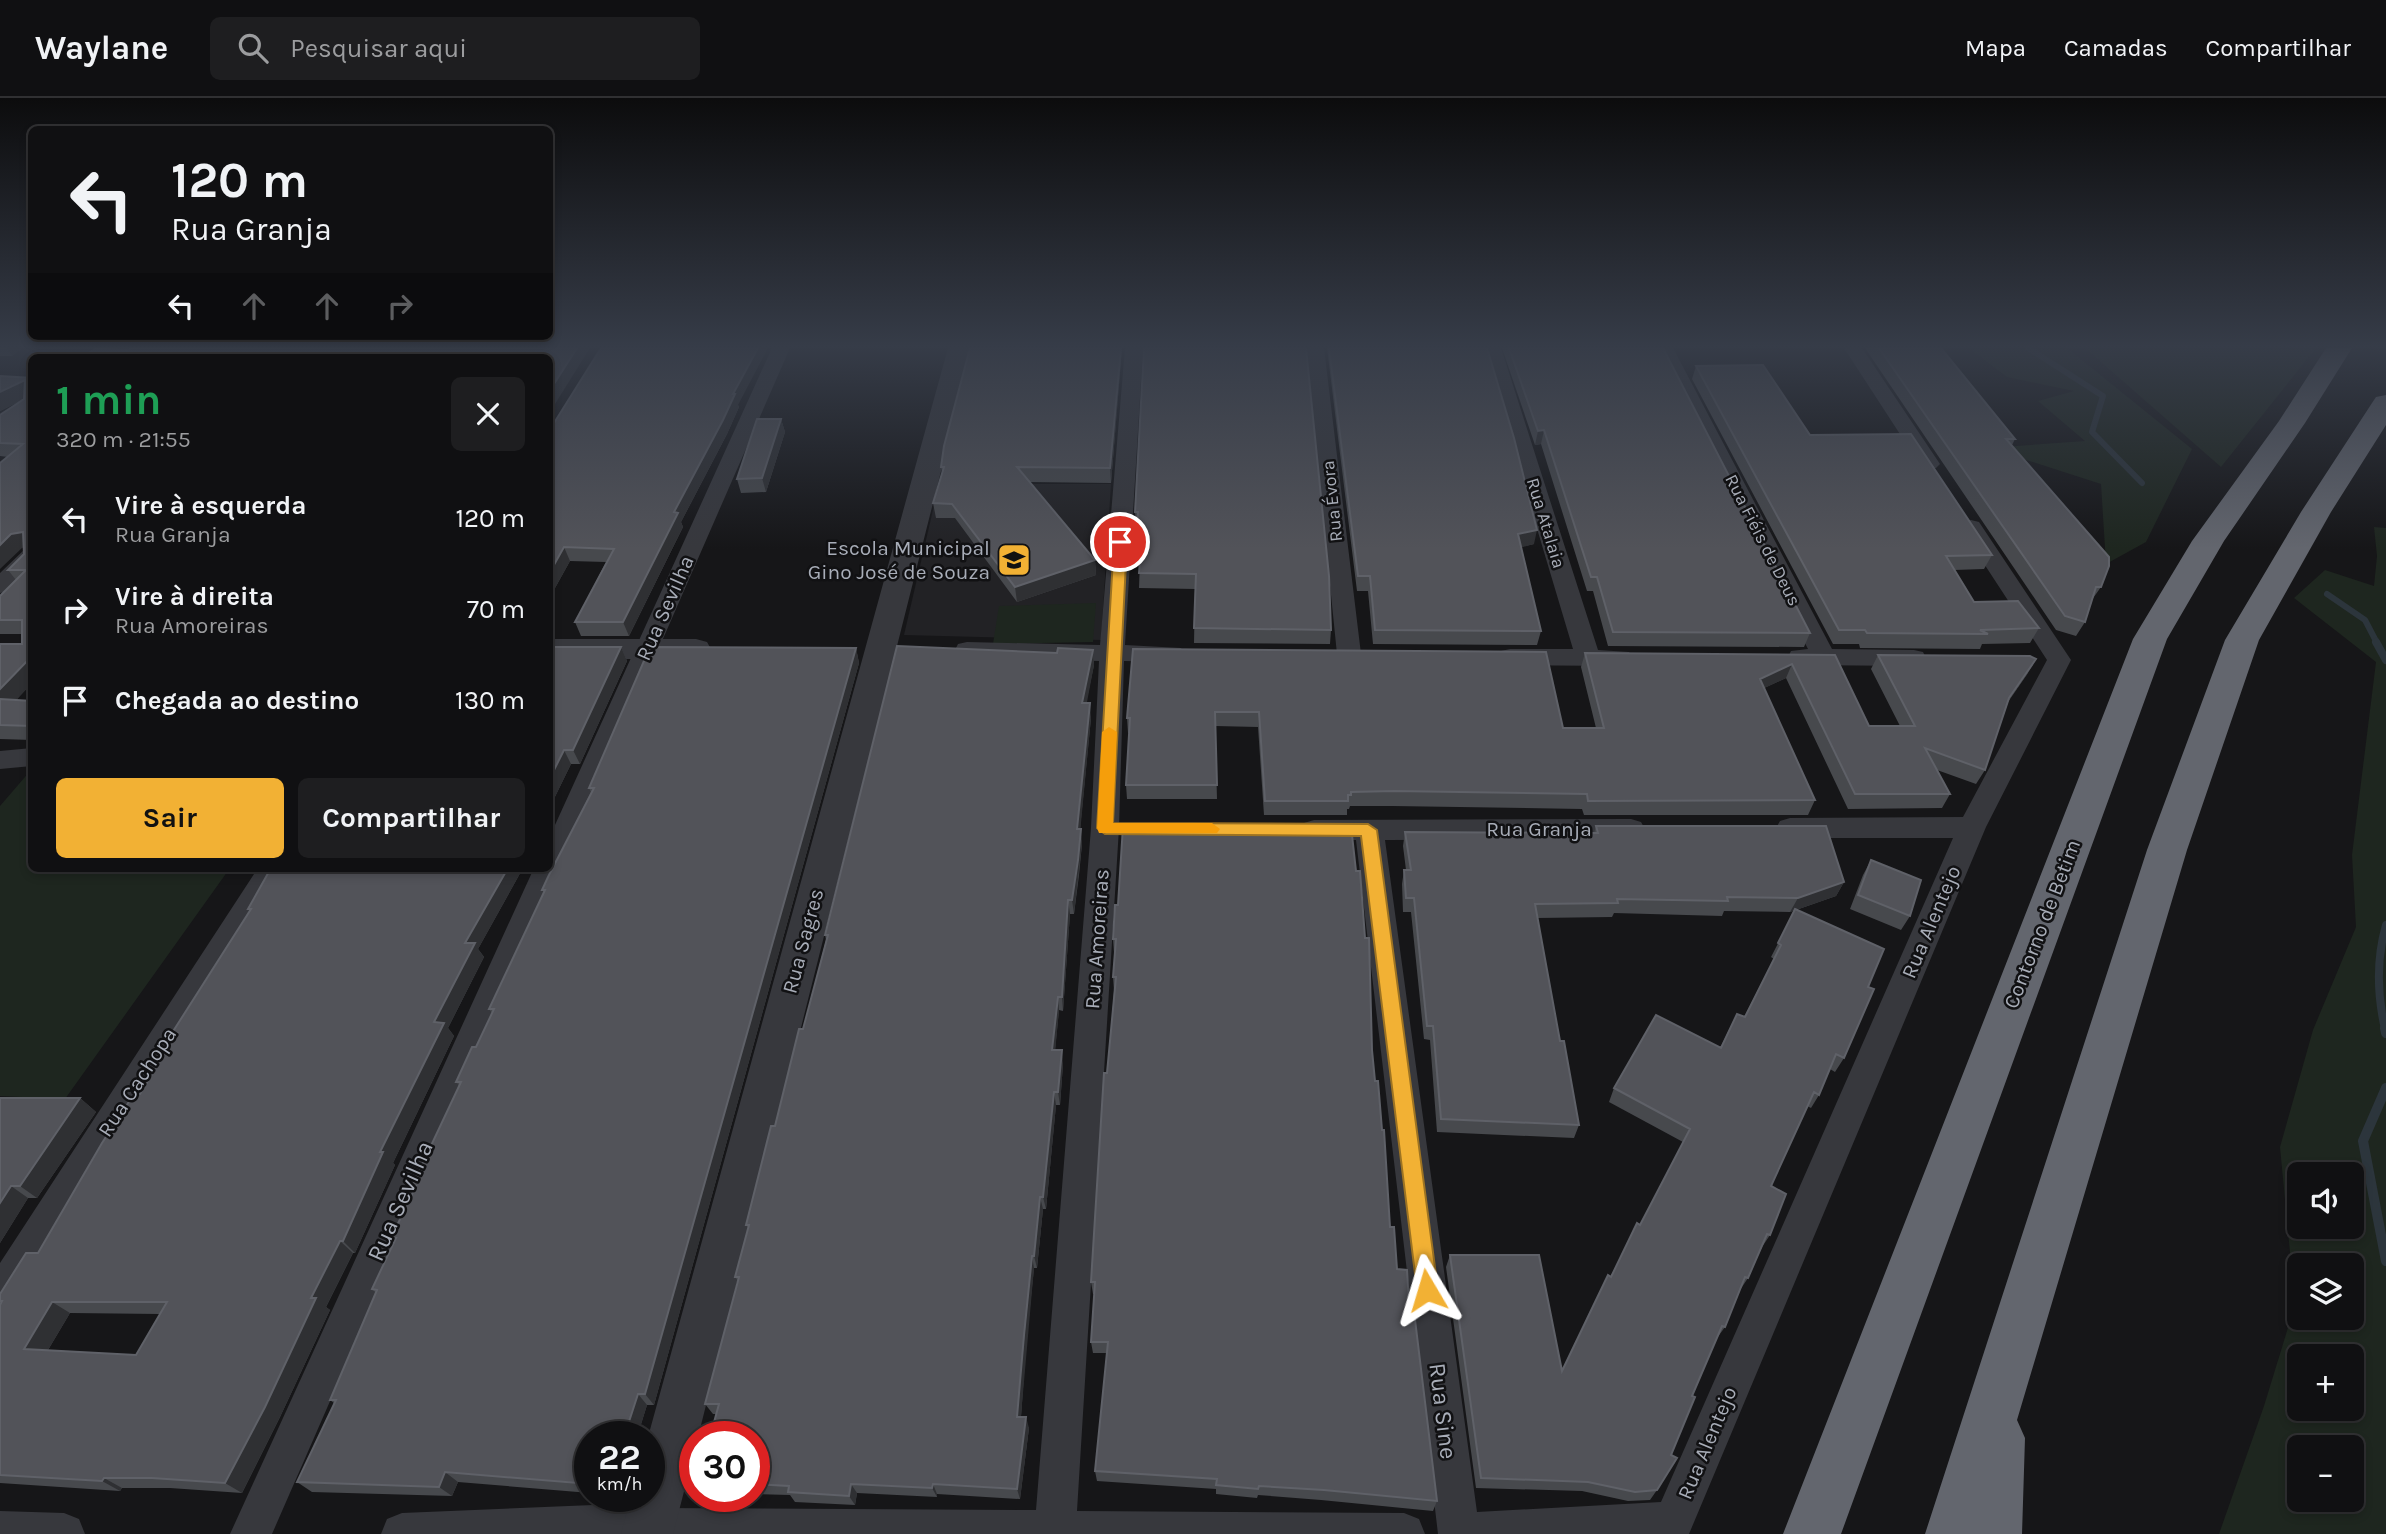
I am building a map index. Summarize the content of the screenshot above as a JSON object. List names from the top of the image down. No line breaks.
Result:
{"streets":{"highway":["Contorno de Betim"],"street":["Rua Évora","Rua Atalaia","Rua Fiéis de Deus","Rua Sevilha","Rua Granja","Rua Alentejo","Rua Amoreiras","Rua Sagres","Rua Cachopa","Rua Sine"]},"crossings":[["Rua Granja","Rua Sine"]],"places":{"school or university":["Escola Municipal Gino José de Souza"]},"page":{"header":"Waylane","search":"Pesquisar aqui","nav":["Mapa","Camadas","Compartilhar"],"turn":["120 m","Rua Granja"],"heading":["1 min","320 m · 21:55"],"list":[{"name":"Vire à esquerda","note":"Rua Granja","value":"120 m"},{"name":"Vire à direita","note":"Rua Amoreiras","value":"70 m"},{"name":"Chegada ao destino","value":"130 m"}],"buttons":["Sair","Compartilhar"],"map_buttons":["+","−"],"speed":"22 km/h","limit":"30"}}
